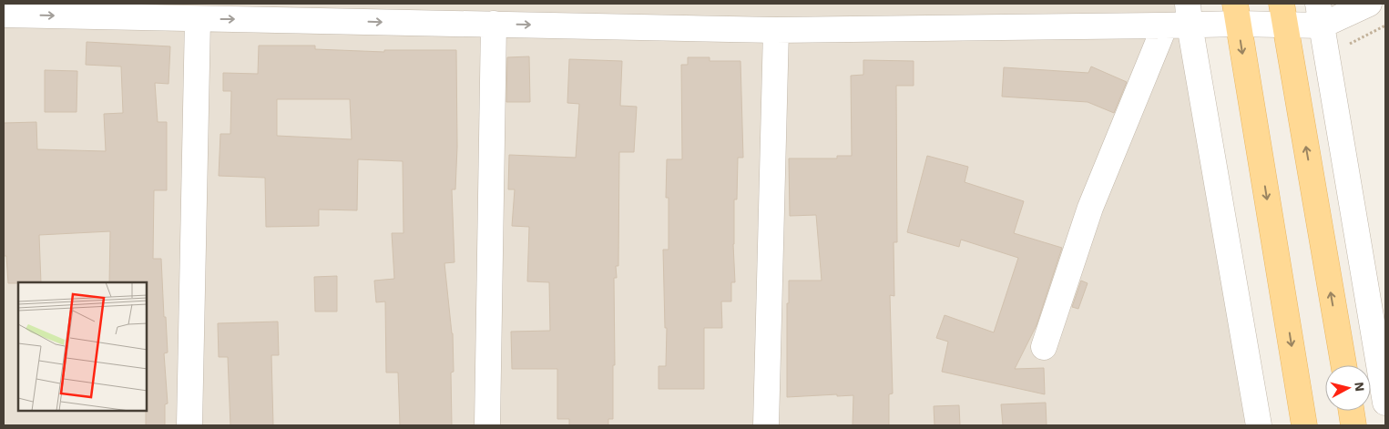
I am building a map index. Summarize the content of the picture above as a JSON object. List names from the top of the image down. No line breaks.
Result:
{"north":"right"}
